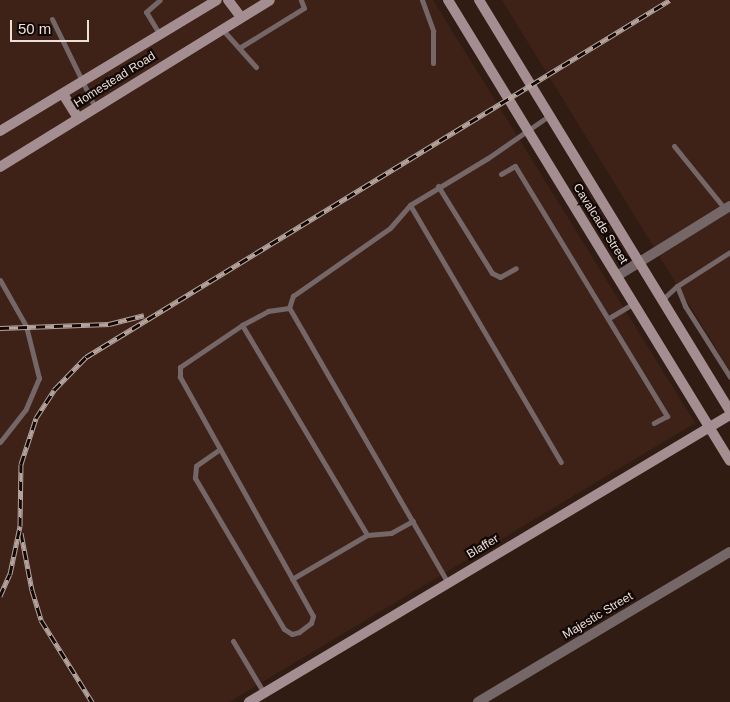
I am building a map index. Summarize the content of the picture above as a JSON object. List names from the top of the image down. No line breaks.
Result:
{"streets":{"main road":["Homestead Road","Cavalcade Street","Blaffer"],"street":["Majestic Street"]},"crossings":[["Cavalcade Street","Blaffer"]],"scale_bar":"50 m"}
